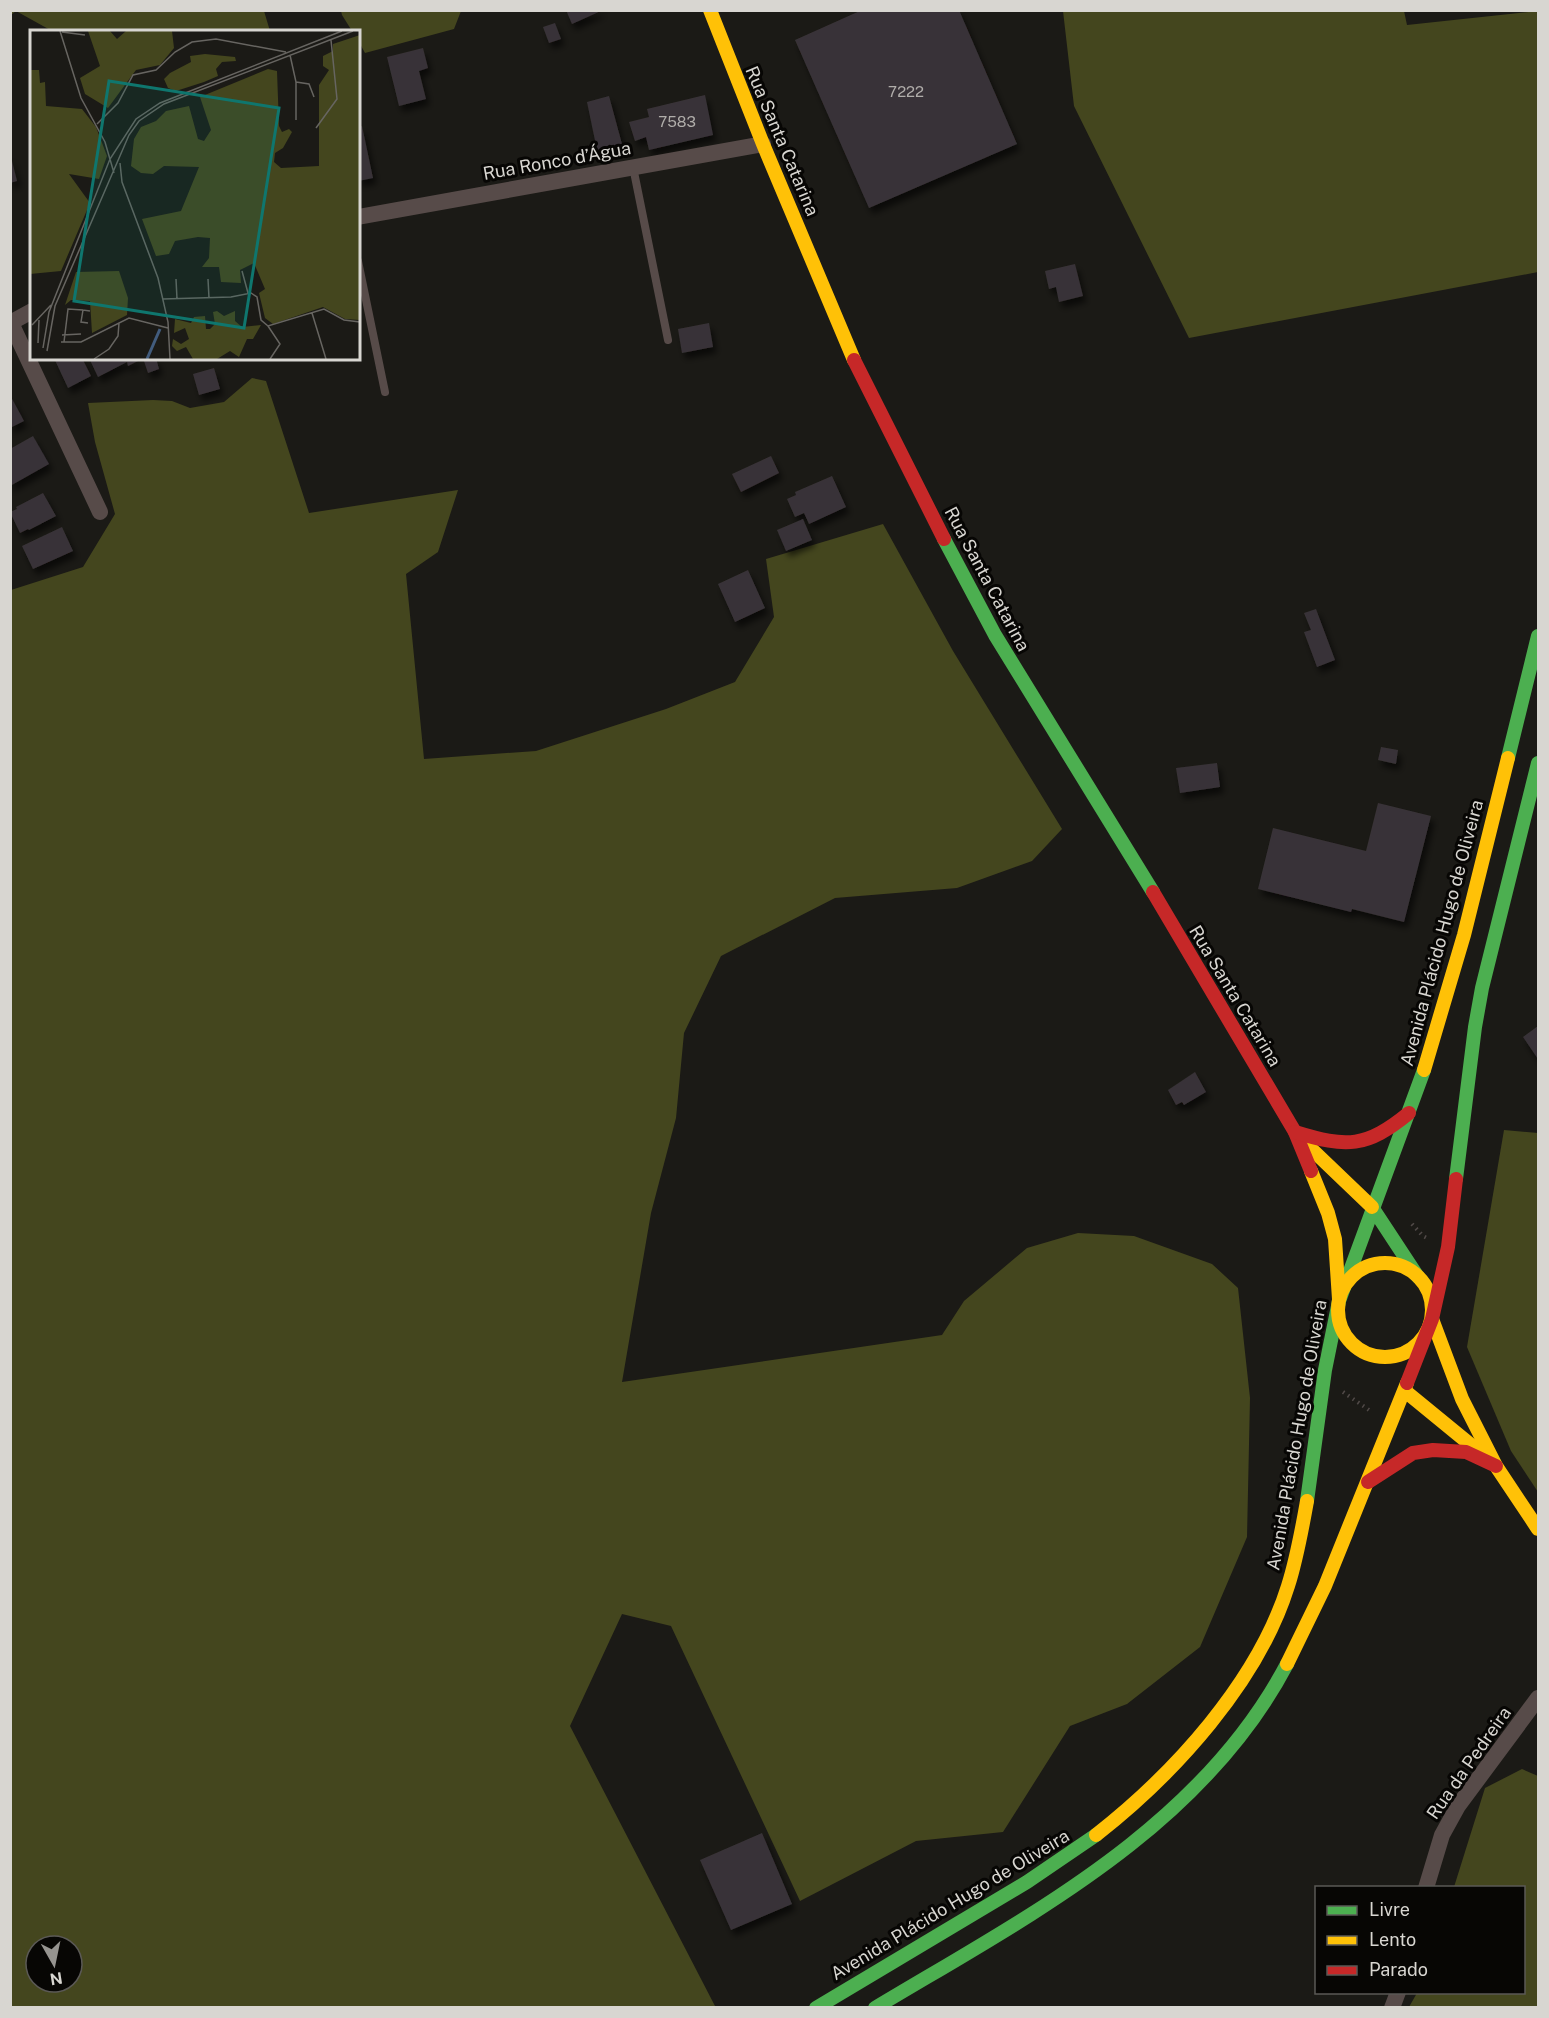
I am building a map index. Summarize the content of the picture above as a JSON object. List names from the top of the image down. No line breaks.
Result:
{"streets":{"main road":["Rua Santa Catarina","Avenida Plácido Hugo de Oliveira"],"street":["Rua Ronco d’Água","Rua da Pedreira"]},"crossings":[["Rua Santa Catarina","Rua Ronco d’Água"],["Rua Santa Catarina","Avenida Plácido Hugo de Oliveira"]],"house_numbers":["7222","7583"],"legend":["Livre","Lento","Parado"],"north":"bottom"}
